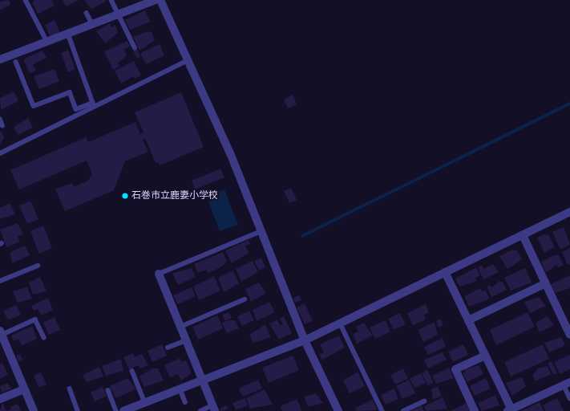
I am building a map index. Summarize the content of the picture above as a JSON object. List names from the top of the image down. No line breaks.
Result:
{"places":["石巻市立鹿妻小学校"]}
